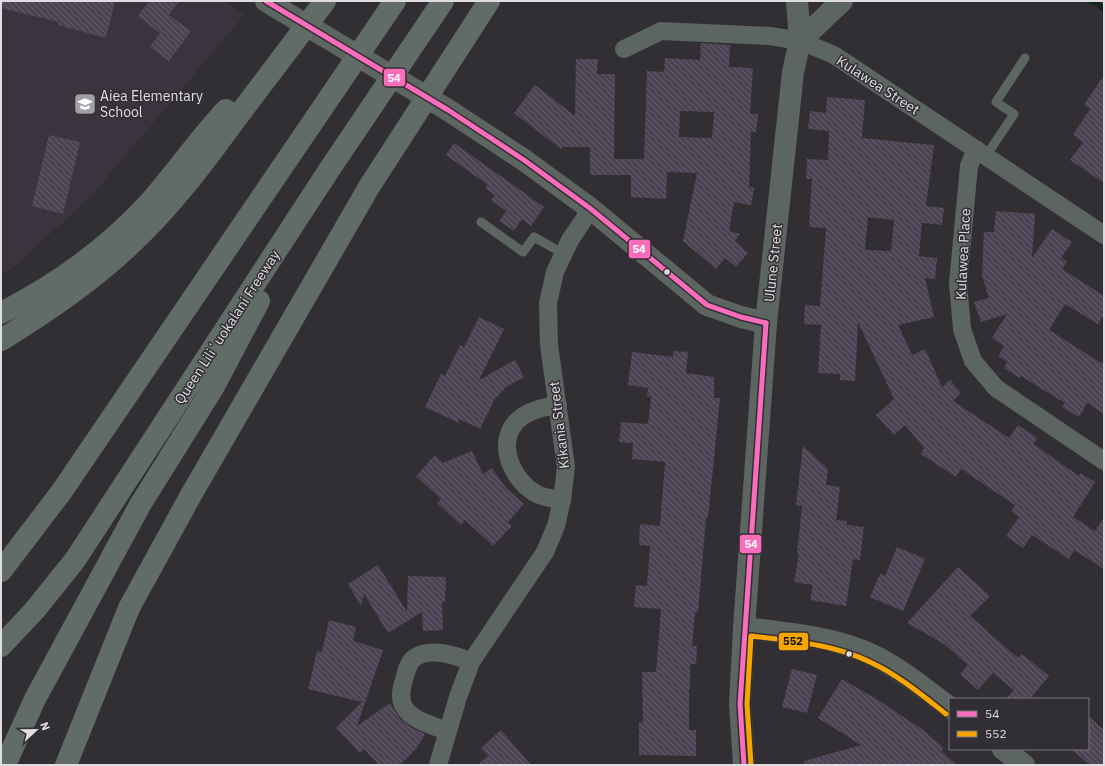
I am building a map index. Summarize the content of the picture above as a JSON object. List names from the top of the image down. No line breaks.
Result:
{"streets":{"highway":["Queen Liliʻuokalani Freeway"],"street":["Kulawea Street","Kulawea Place","Ulune Street","Kikania Street"]},"crossings":[["Kulawea Street","Kulawea Place"],["Kulawea Street","Ulune Street"]],"places":{"school or university":["Aiea Elementary School"]},"lines":["transit line 54","transit line 552"],"legend":["54","552"],"north":"right"}
